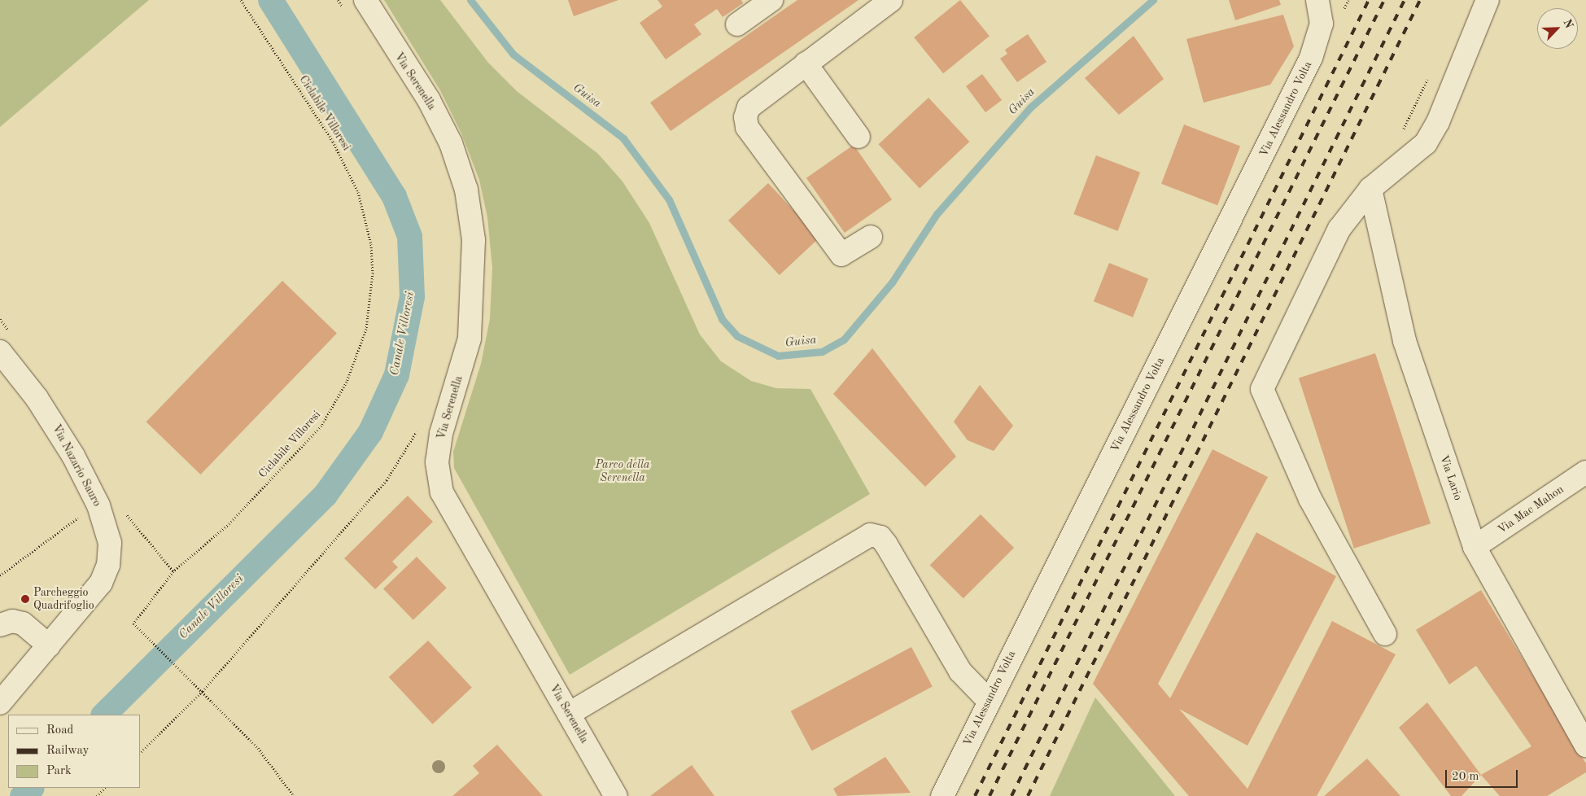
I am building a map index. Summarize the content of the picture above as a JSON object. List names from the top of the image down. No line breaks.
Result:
{"streets":{"street":["Via Serenella","Via Alessandro Volta","Via Nazario Sauro","Via Lario","Via Mac Mahon"],"path":["Ciclabile Villoresi"]},"crossings":[["Via Lario","Via Mac Mahon"]],"water":["Guisa","Canale Villoresi"],"parks":["Parco della Serenella"],"places":["Parcheggio Quadrifoglio"],"legend":["Road","Railway","Park"],"scale_bar":"20 m","north":"top right"}
